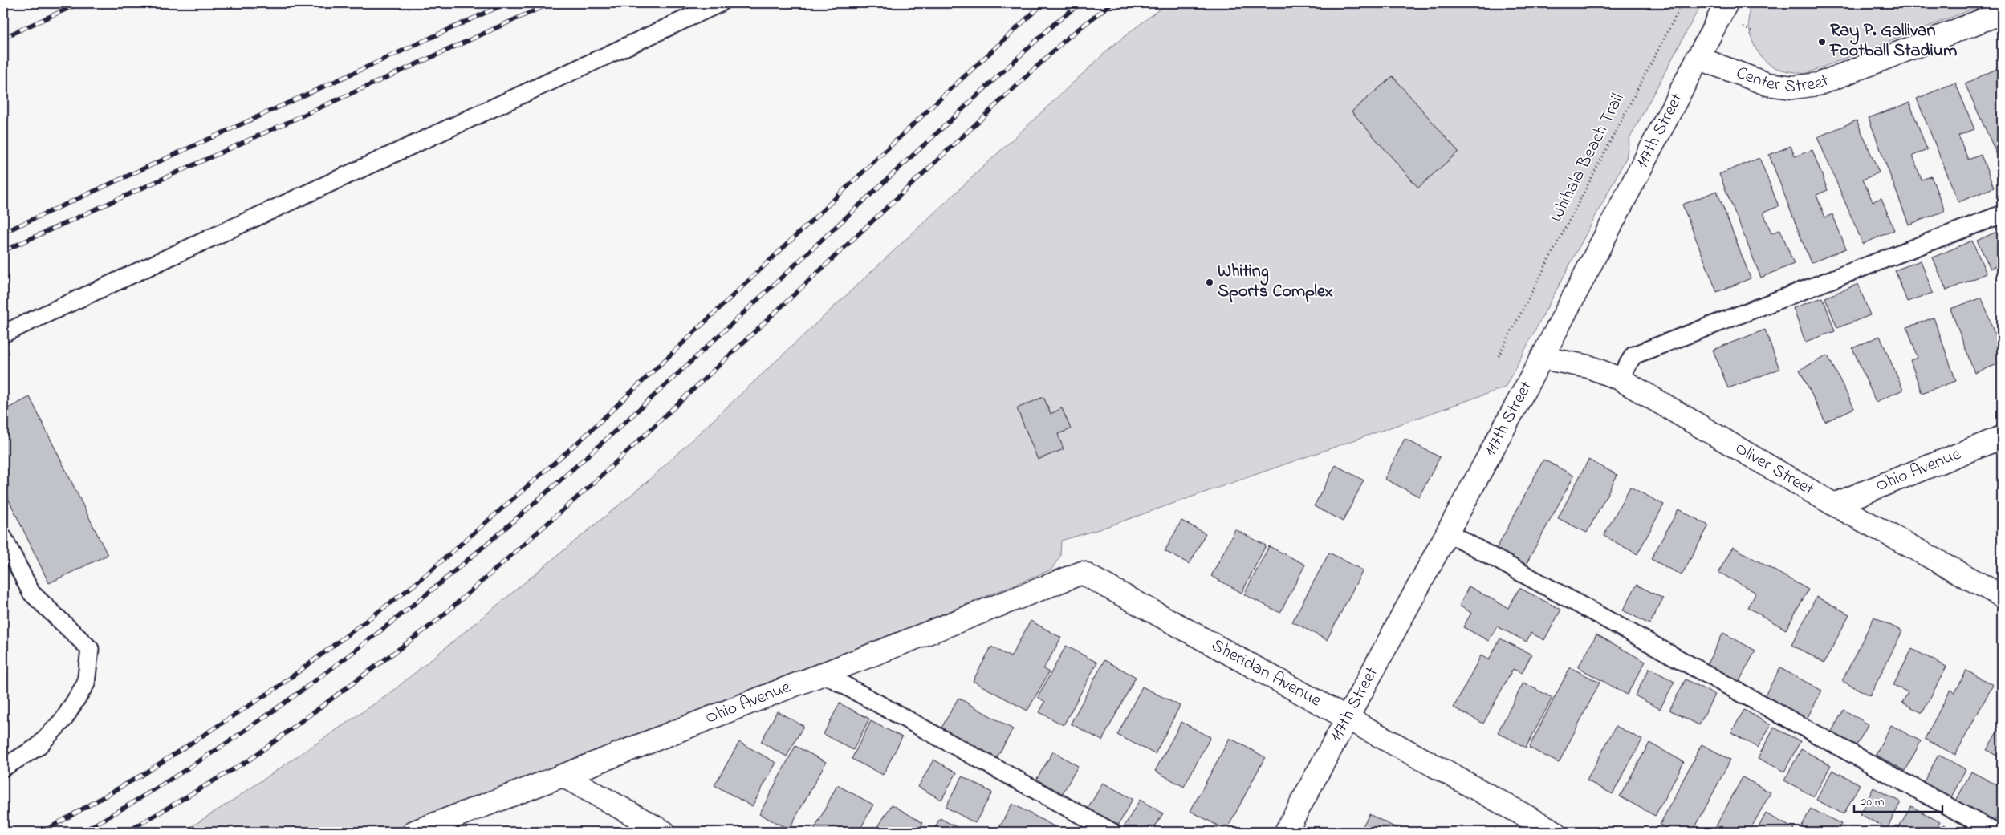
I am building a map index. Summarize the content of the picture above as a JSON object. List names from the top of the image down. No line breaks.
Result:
{"streets":{"street":["Center Street","117th Street","Oliver Street","Ohio Avenue","Sheridan Avenue"],"path":["Whihala Beach Trail"]},"crossings":[["Center Street","117th Street"],["117th Street","Oliver Street"],["117th Street","Sheridan Avenue"],["Oliver Street","Ohio Avenue"],["Ohio Avenue","Sheridan Avenue"]],"places":["Ray P. Gallivan Football Stadium","Whiting Sports Complex"],"scale_bar":"20 m"}
